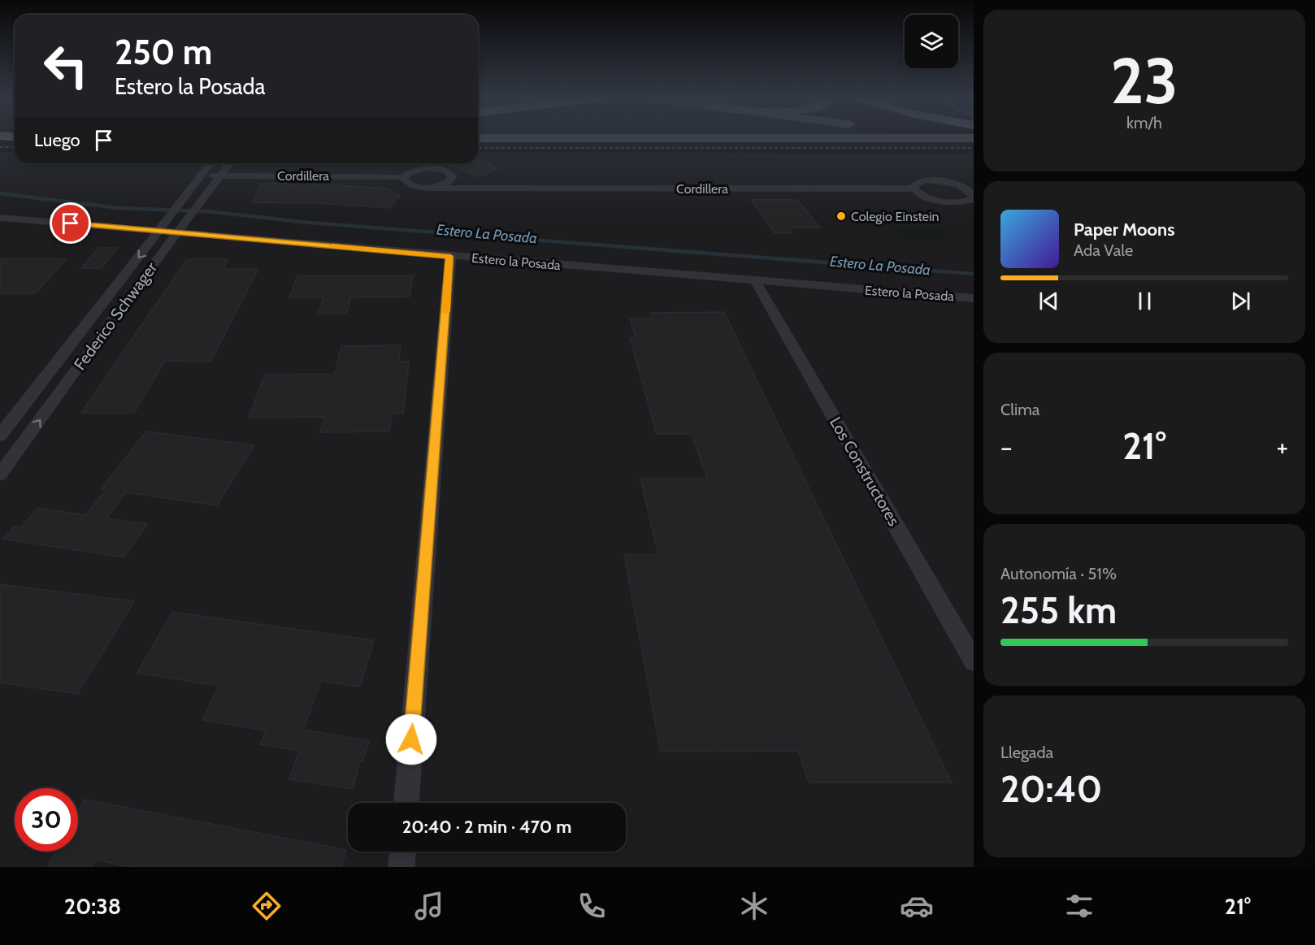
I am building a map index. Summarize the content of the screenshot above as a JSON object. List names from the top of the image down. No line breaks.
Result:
{"streets":{"street":["Cordillera","Estero la Posada","Federico Schwager","Los Constructores"]},"crossings":[["Cordillera","Federico Schwager"],["Estero la Posada","Federico Schwager"],["Estero la Posada","Los Constructores"]],"water":["Estero La Posada"],"places":["Colegio Einstein"],"page":{"tile":[["23","km/h"],"Clima",["Autonomía · 51%","255 km"],["Llegada","20:40"]],"turn":["250 m","Estero la Posada"],"then":"Luego","song":["Paper Moons","Ada Vale"],"heat":["−","21°","+"],"limit":"30","trip":"20:40 · 2 min · 470 m","tabs":["20:38","21°"]}}
